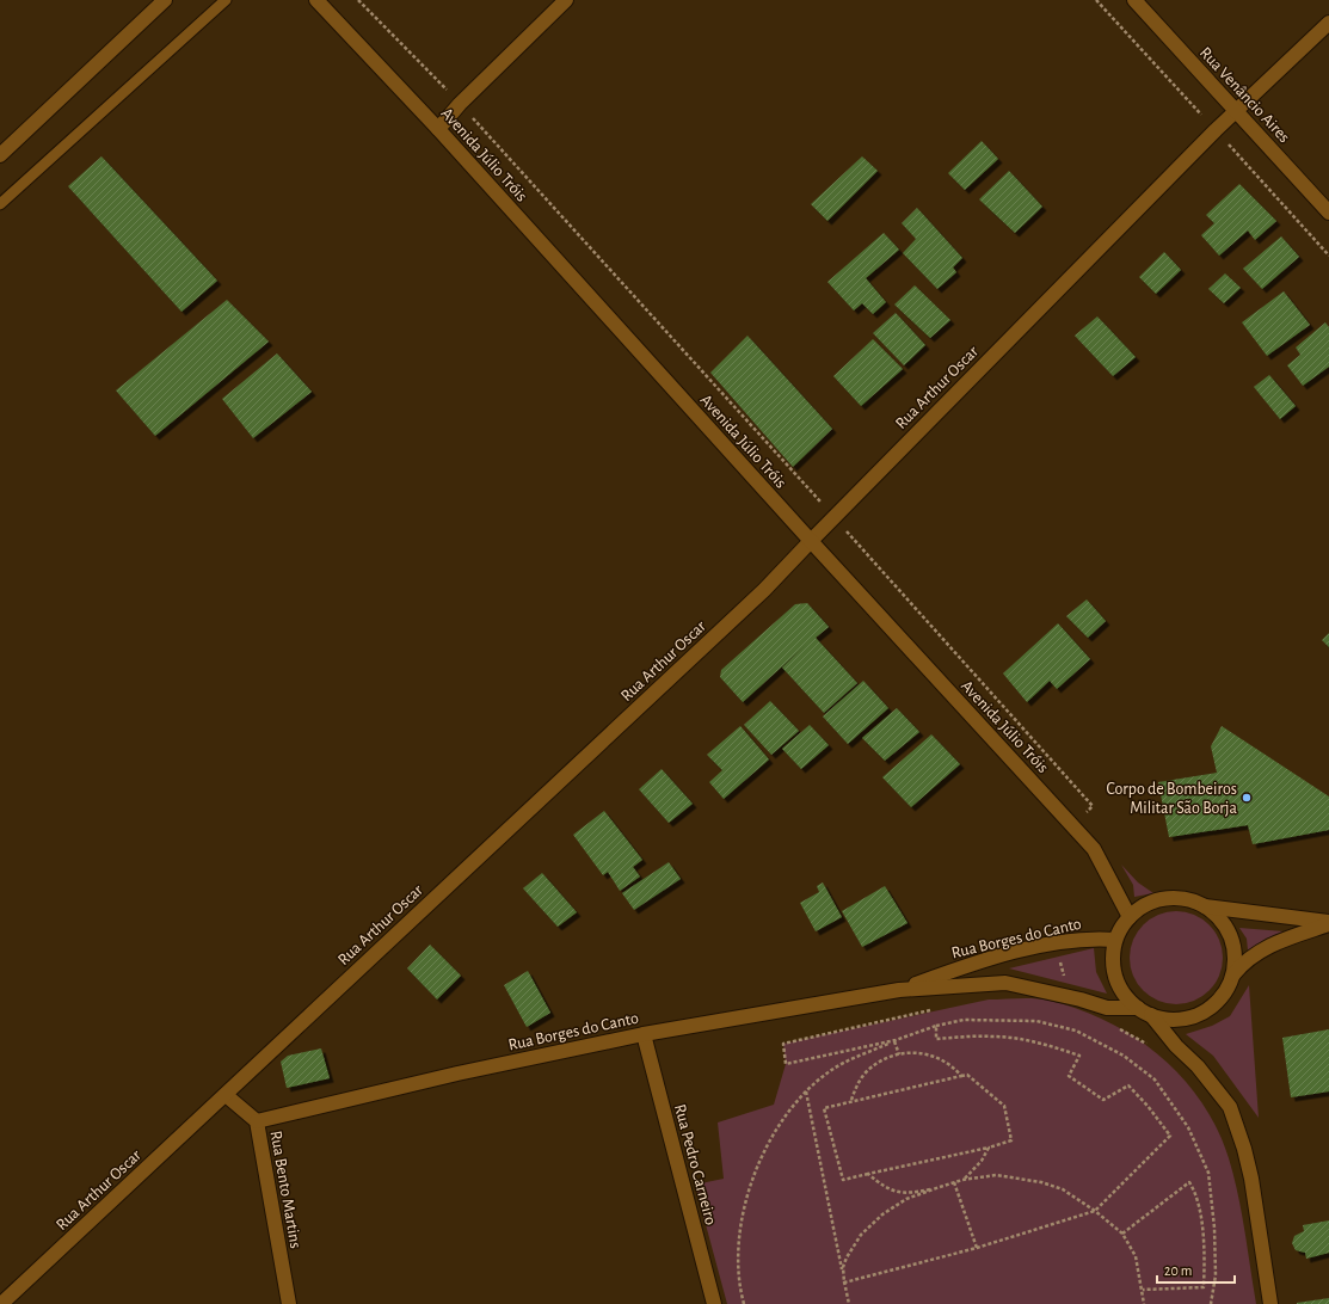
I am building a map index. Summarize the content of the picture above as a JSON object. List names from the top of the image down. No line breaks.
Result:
{"streets":{"street":["Rua Venâncio Aires","Avenida Júlio Tróis","Rua Arthur Oscar","Rua Borges do Canto","Rua Pedro Carneiro","Rua Bento Martins"]},"crossings":[["Rua Venâncio Aires","Rua Arthur Oscar"],["Avenida Júlio Tróis","Rua Arthur Oscar"],["Avenida Júlio Tróis","Rua Borges do Canto"],["Rua Arthur Oscar","Rua Bento Martins"],["Rua Borges do Canto","Rua Pedro Carneiro"],["Rua Borges do Canto","Rua Bento Martins"]],"places":["Corpo de Bombeiros Militar São Borja"],"scale_bar":"20 m"}
